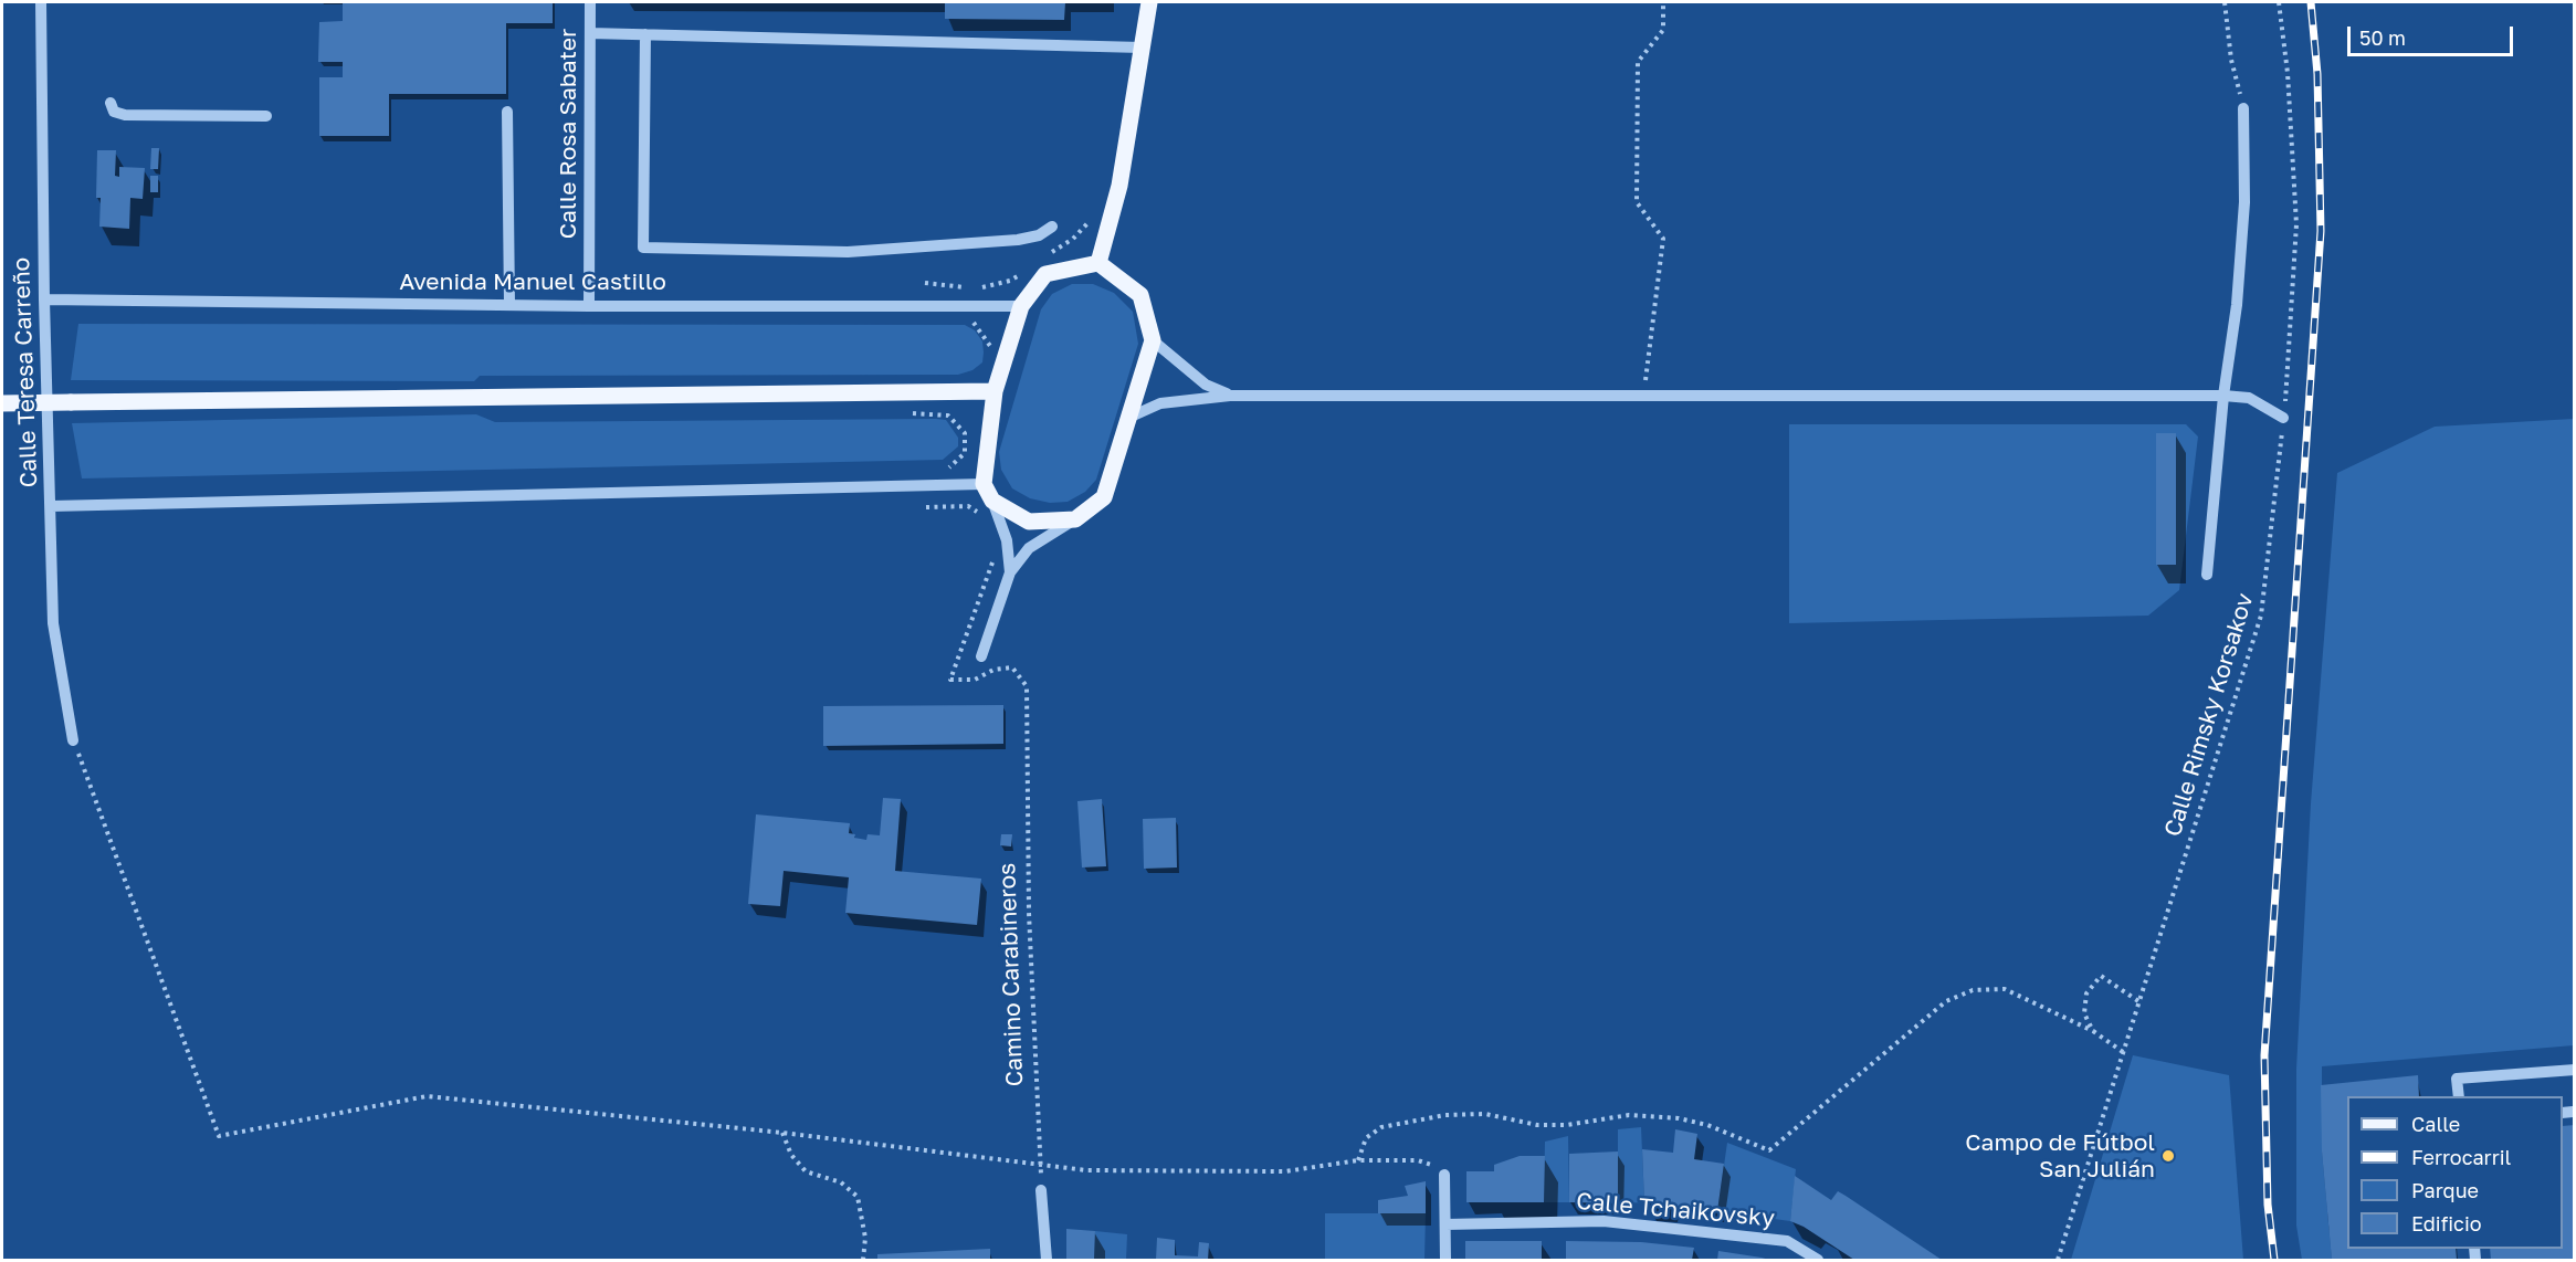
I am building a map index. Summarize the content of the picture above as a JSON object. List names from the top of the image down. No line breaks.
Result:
{"streets":{"street":["Calle Rosa Sabater","Avenida Manuel Castillo","Calle Teresa Carreño","Calle Tchaikovsky"],"path":["Calle Rimsky Korsakov","Camino Carabineros"]},"crossings":[["Calle Rosa Sabater","Avenida Manuel Castillo"],["Avenida Manuel Castillo","Calle Teresa Carreño"]],"places":["Campo de Fútbol San Julián"],"legend":["Calle","Ferrocarril","Parque","Edificio"],"scale_bar":"50 m"}
